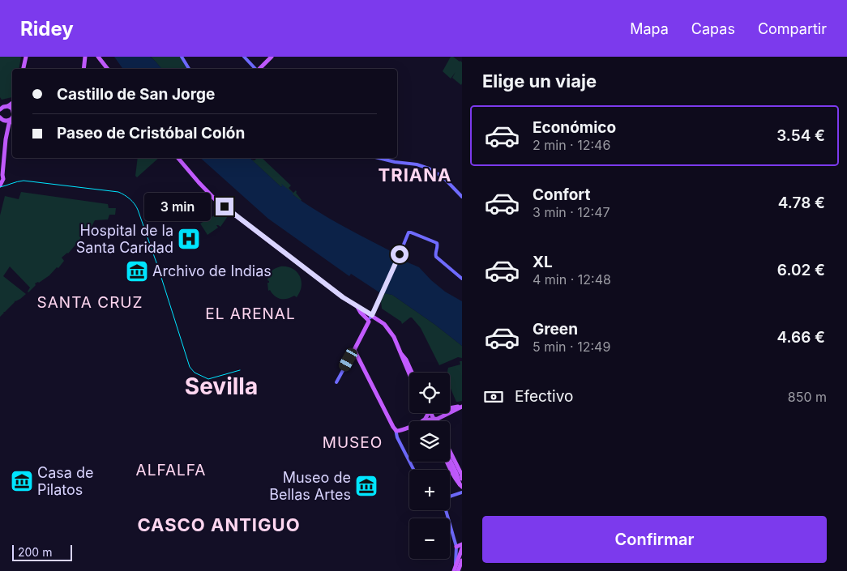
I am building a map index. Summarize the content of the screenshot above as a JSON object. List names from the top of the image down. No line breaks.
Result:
{"districts":["TRIANA","SANTA CRUZ","EL ARENAL","Sevilla","MUSEO","ALFALFA","CASCO ANTIGUO"],"places":{"hospital":["Hospital de la Santa Caridad"],"museum":["Archivo de Indias","Casa de Pilatos","Museo de Bellas Artes"]},"scale_bar":"200 m","page":{"header":"Ridey","nav":["Mapa","Capas","Compartir"],"heading":"Elige un viaje","banner":["Castillo de San Jorge","Paseo de Cristóbal Colón"],"list":[{"name":"Económico","note":"2 min · 12:46","value":"3.54 €"},{"name":"Confort","note":"3 min · 12:47","value":"4.78 €"},{"name":"XL","note":"4 min · 12:48","value":"6.02 €"},{"name":"Green","note":"5 min · 12:49","value":"4.66 €"}],"bubble":"3 min","map_buttons":["+","−"],"pay":["Efectivo","850 m"],"buttons":"Confirmar","scale":"200 m"}}
